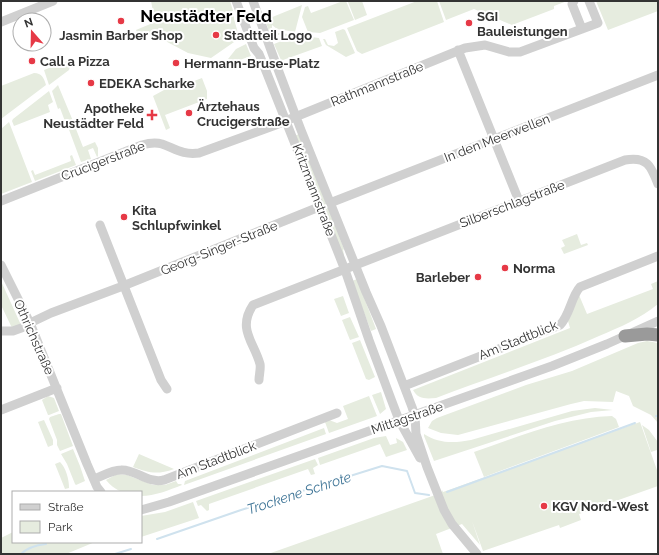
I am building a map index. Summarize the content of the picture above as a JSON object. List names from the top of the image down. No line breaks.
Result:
{"streets":{"street":["Rathmannstraße","In den Meerwellen","Crucigerstraße","Kritzmannstraße","Silberschlagstraße","Georg-Singer-Straße","Othrichstraße","Am Stadtblick","Mittagstraße"]},"crossings":[["Rathmannstraße","Crucigerstraße"],["Rathmannstraße","Kritzmannstraße"],["Crucigerstraße","Kritzmannstraße"],["Kritzmannstraße","Silberschlagstraße"],["Kritzmannstraße","Am Stadtblick"],["Kritzmannstraße","Mittagstraße"],["Georg-Singer-Straße","Othrichstraße"],["Othrichstraße","Am Stadtblick"]],"districts":["Neustädter Feld"],"water":["Trockene Schrote"],"places":{"other":["Jasmin Barber Shop","SGI Bauleistungen","Stadtteil Logo","Call a Pizza","Hermann-Bruse-Platz","EDEKA Scharke","Ärztehaus Crucigerstraße","Kita Schlupfwinkel","Norma","Barleber","KGV Nord-West"],"health":["Apotheke Neustädter Feld"]},"legend":["Straße","Park"],"north":"top"}
